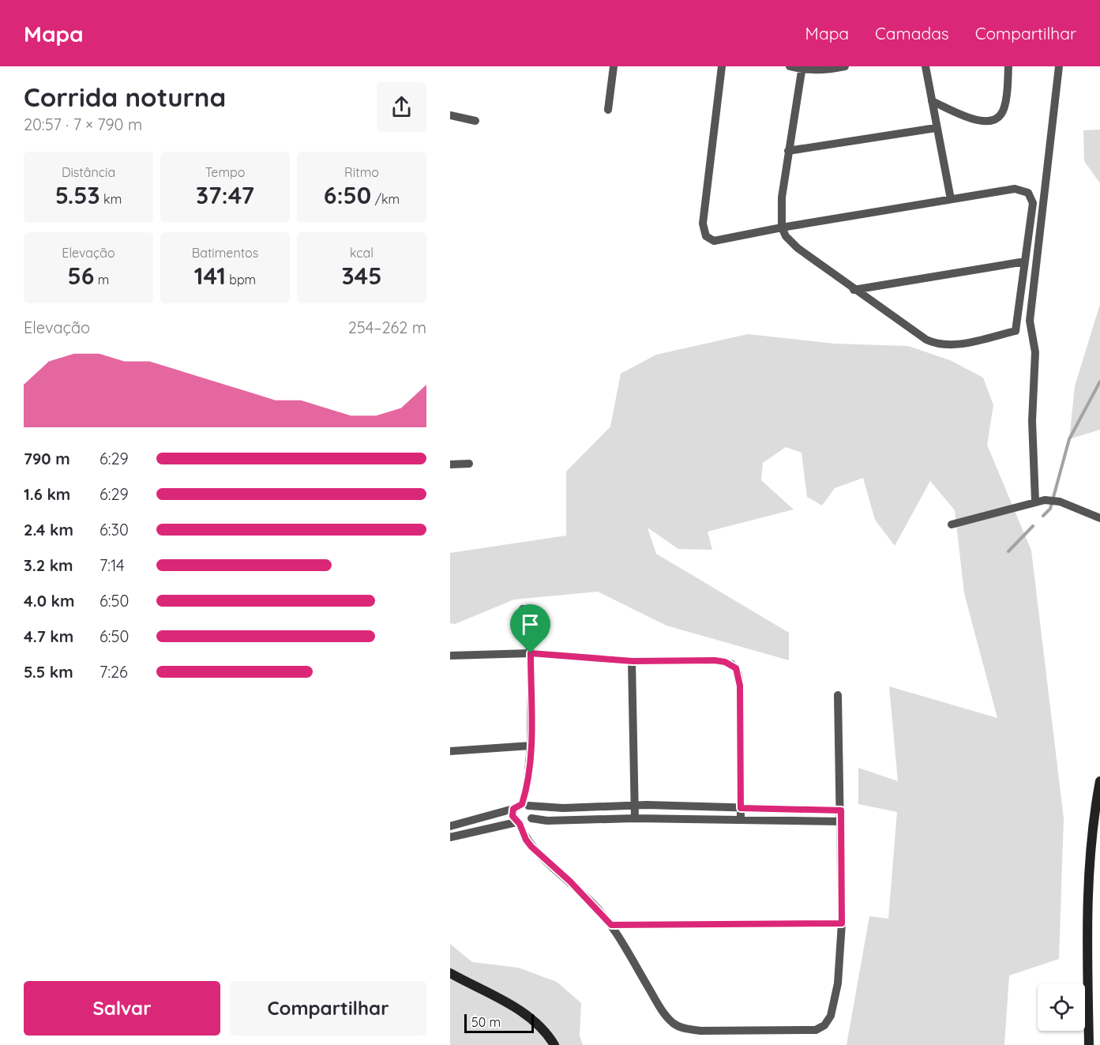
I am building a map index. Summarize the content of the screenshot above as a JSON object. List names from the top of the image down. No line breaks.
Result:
{"scale_bar":"50 m","page":{"header":"Mapa","nav":["Mapa","Camadas","Compartilhar"],"heading":["Corrida noturna","20:57 · 7 × 790 m"],"stats":[["Distância","5.53 km"],["Tempo","37:47"],["Ritmo","6:50 /km"],["Elevação","56 m"],["Batimentos","141 bpm"],["kcal","345"]],"chart":["Elevação","254–262 m"],"list":[{"name":"790 m","note":"6:29"},{"name":"1.6 km","note":"6:29"},{"name":"2.4 km","note":"6:30"},{"name":"3.2 km","note":"7:14"},{"name":"4.0 km","note":"6:50"},{"name":"4.7 km","note":"6:50"},{"name":"5.5 km","note":"7:26"}],"buttons":["Salvar","Compartilhar"],"scale":"50 m"}}
